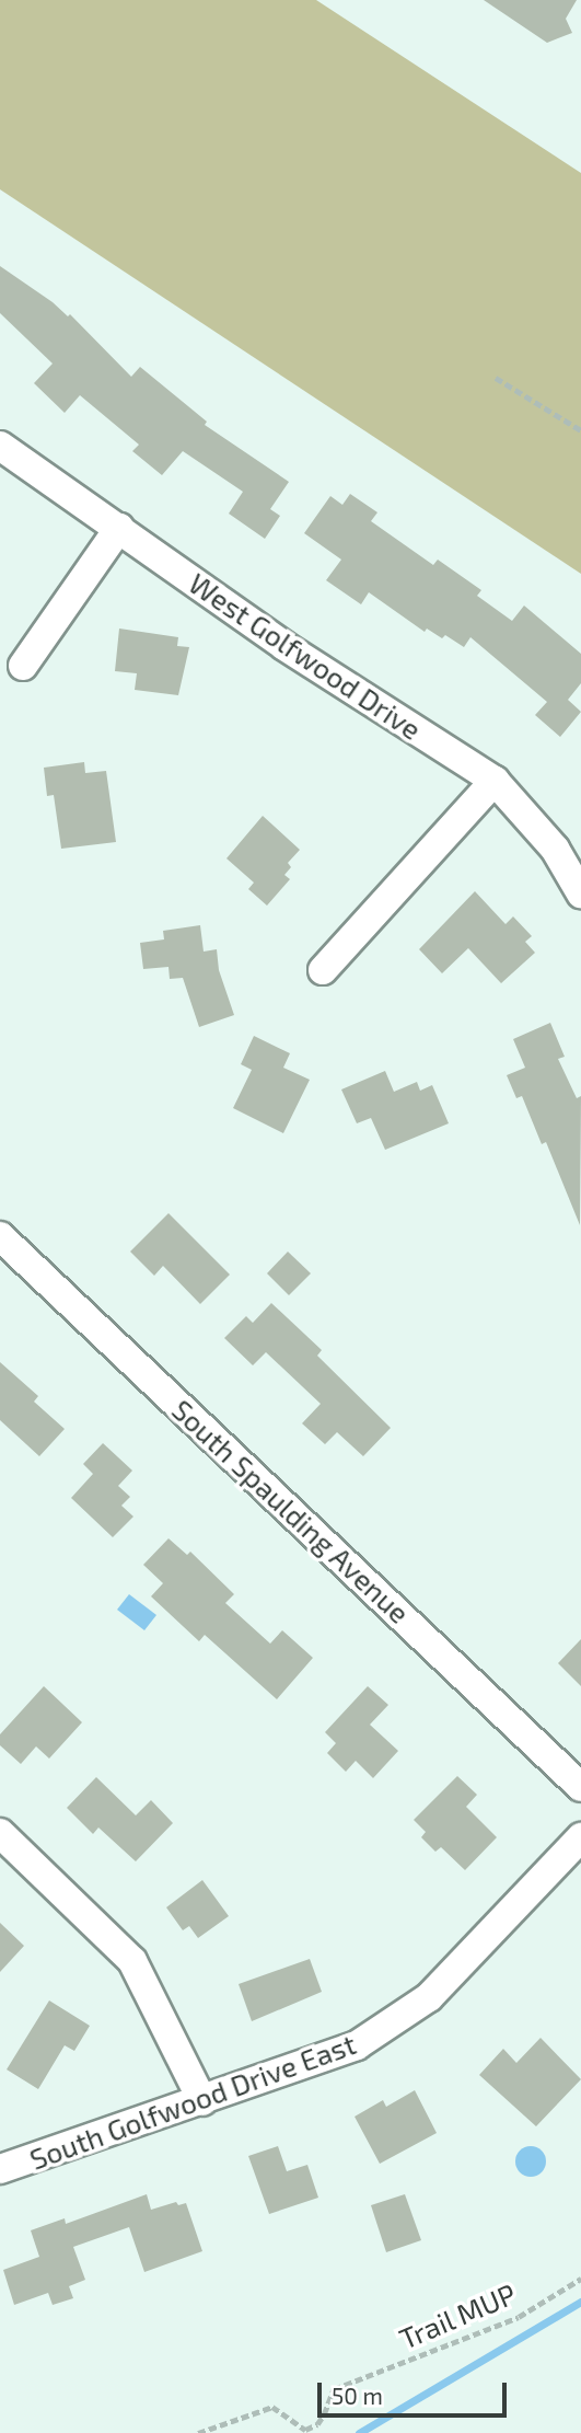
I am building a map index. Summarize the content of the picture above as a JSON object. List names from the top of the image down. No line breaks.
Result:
{"streets":{"street":["West Golfwood Drive","South Spaulding Avenue","South Golfwood Drive East"],"path":["Trail MUP"]},"scale_bar":"50 m"}
